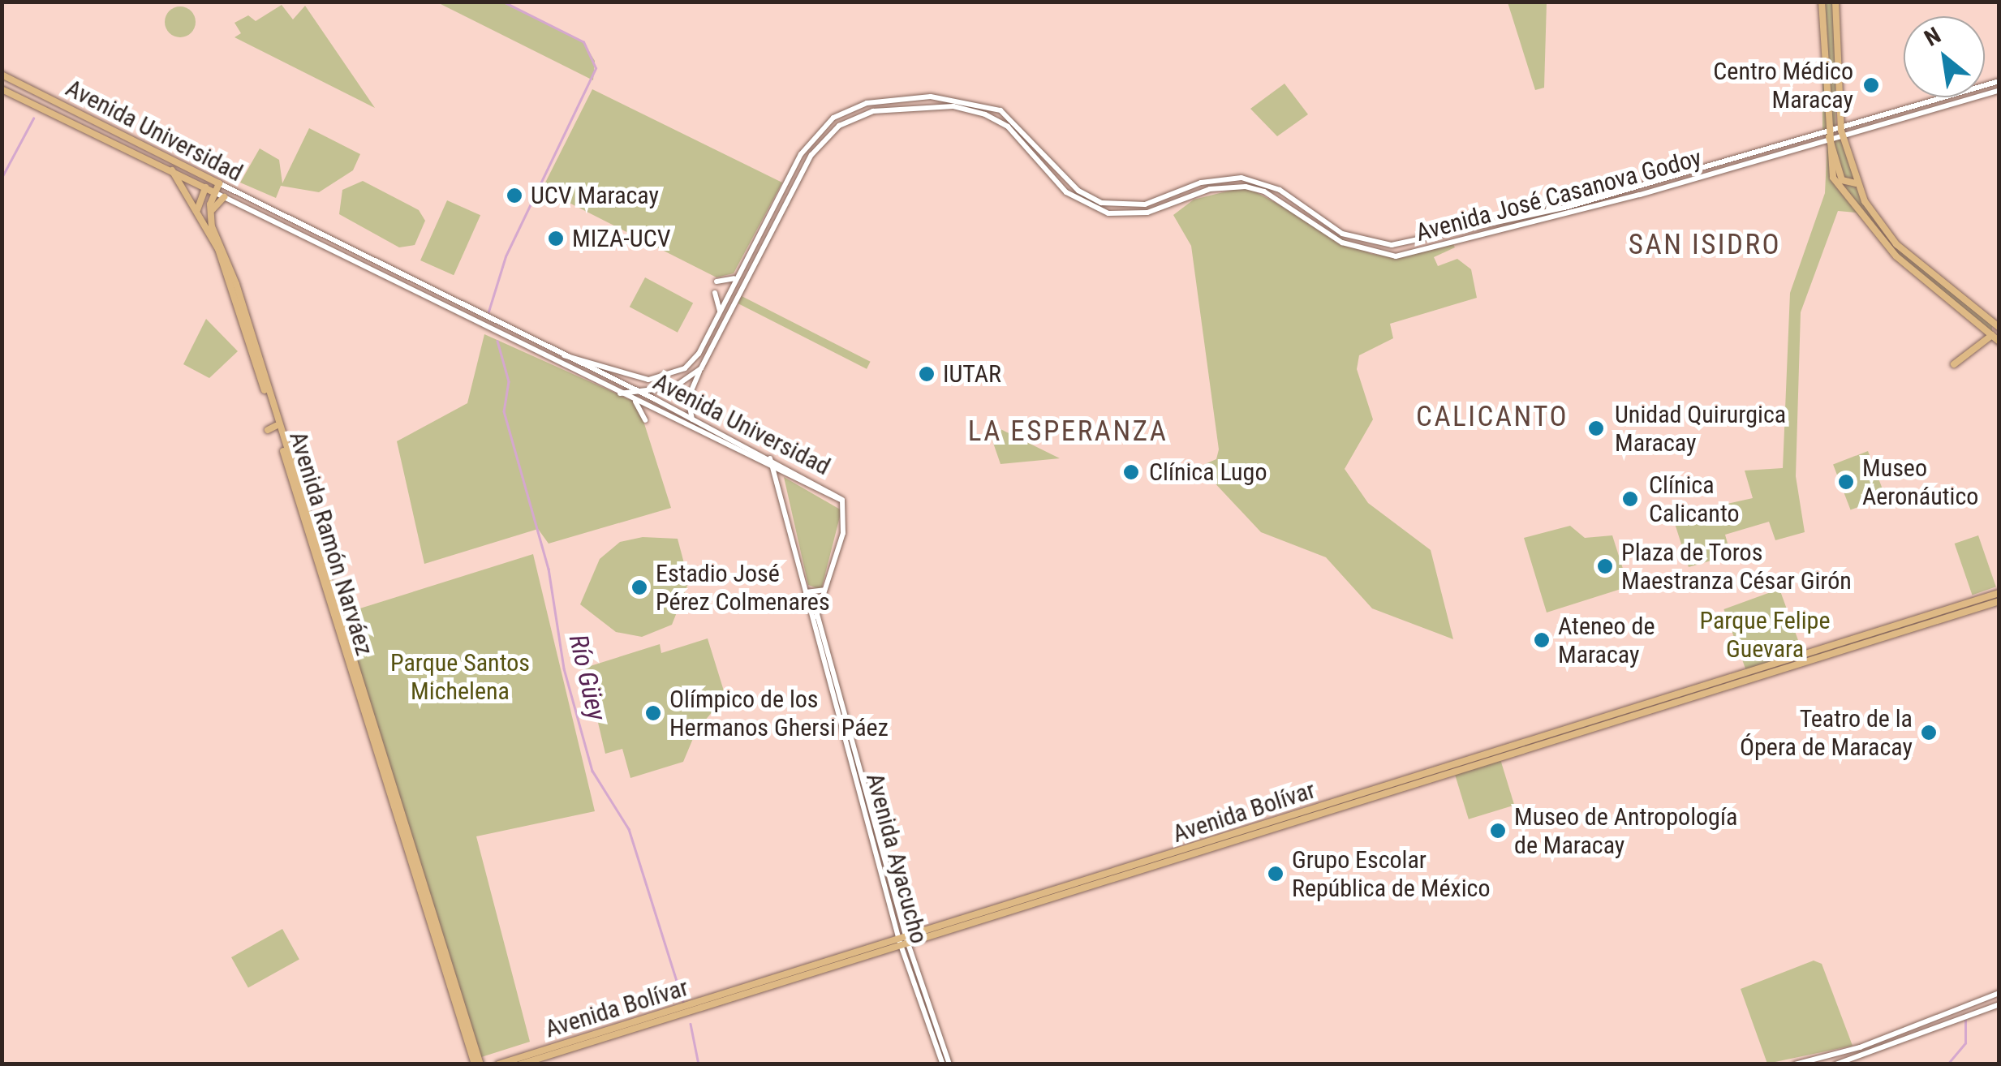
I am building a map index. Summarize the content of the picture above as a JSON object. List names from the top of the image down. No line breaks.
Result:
{"streets":{"main road":["Avenida Universidad","Avenida Ramón Narváez","Avenida Bolívar"],"street":["Avenida José Casanova Godoy","Avenida Ayacucho"]},"crossings":[["Avenida Universidad","Avenida José Casanova Godoy"],["Avenida Universidad","Avenida Ramón Narváez"],["Avenida Universidad","Avenida Ayacucho"],["Avenida Bolívar","Avenida Ayacucho"]],"districts":["SAN ISIDRO","CALICANTO","LA ESPERANZA"],"water":["Río Güey"],"parks":["Parque Felipe Guevara","Parque Santos Michelena"],"places":["Centro Médico Maracay","UCV Maracay","MIZA-UCV","IUTAR","Unidad Quirurgica Maracay","Clínica Lugo","Museo Aeronáutico","Clínica Calicanto","Plaza de Toros Maestranza César Girón","Estadio José Pérez Colmenares","Ateneo de Maracay","Olímpico de los Hermanos Ghersi Páez","Teatro de la Ópera de Maracay","Museo de Antropología de Maracay","Grupo Escolar República de México"],"north":"top left"}
